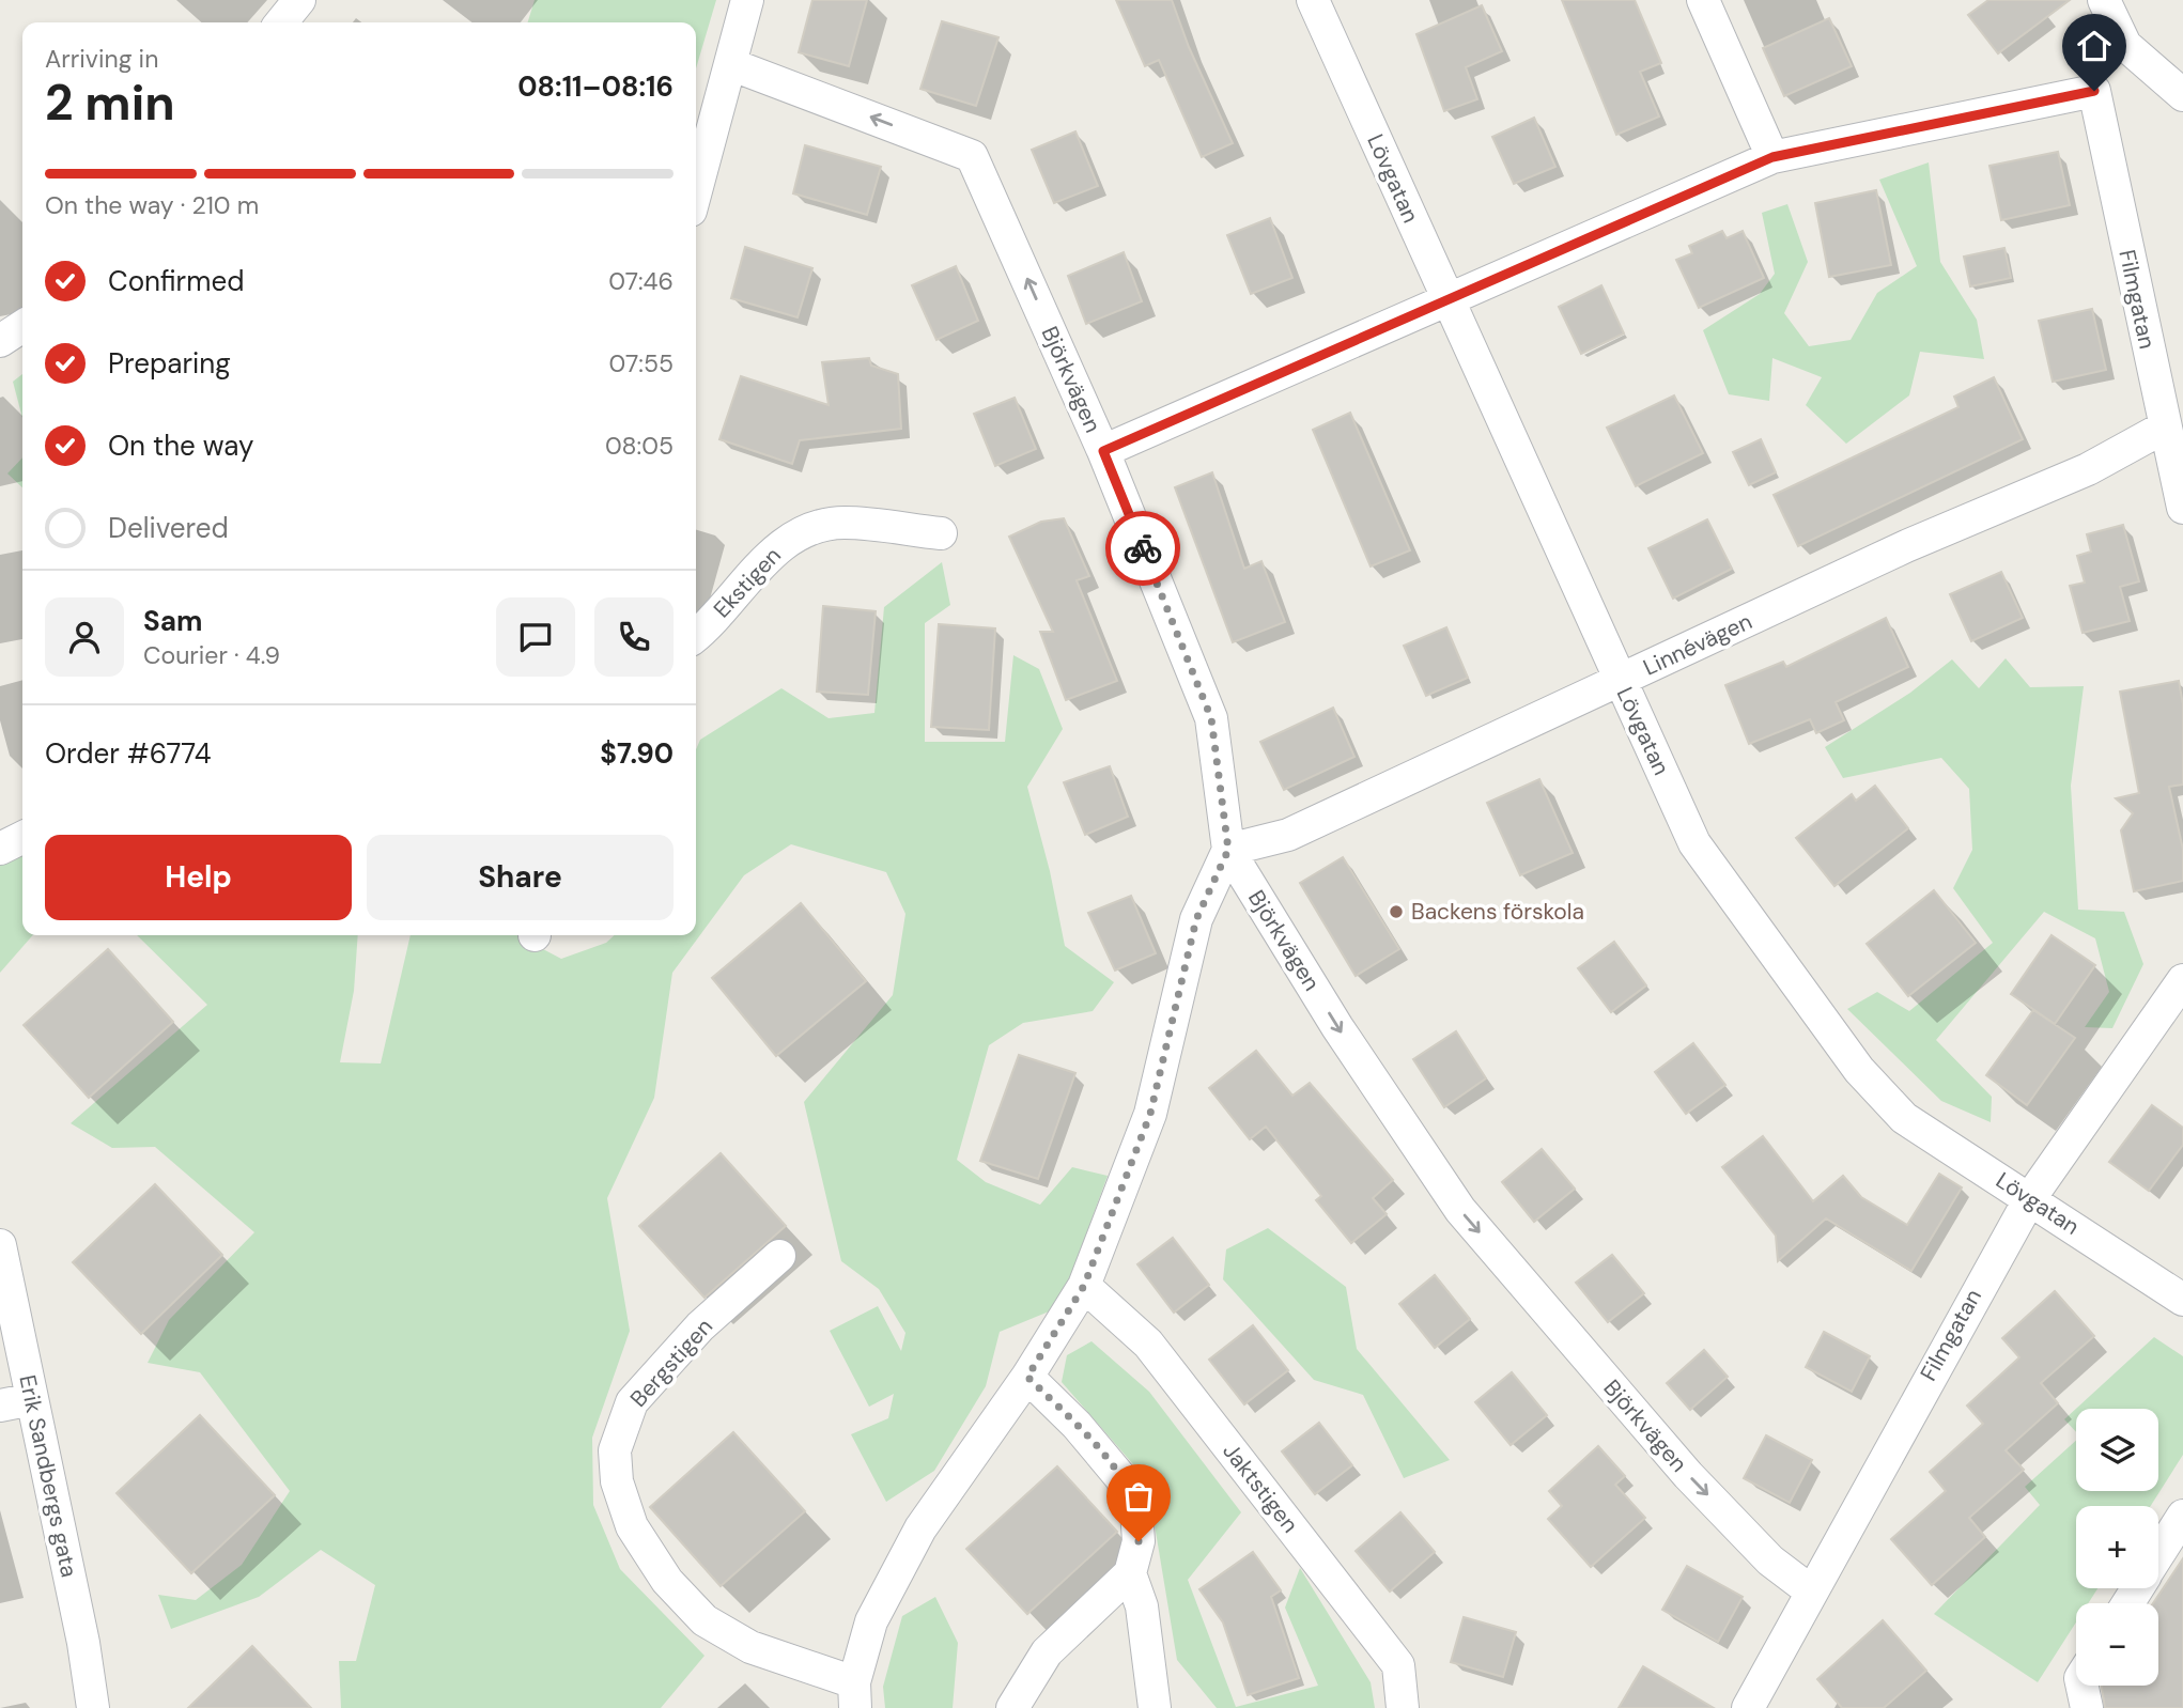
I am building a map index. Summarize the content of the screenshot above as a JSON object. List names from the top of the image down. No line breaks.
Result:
{"streets":{"street":["Lövgatan","Filmgatan","Björkvägen","Ekstigen","Linnévägen","Bergstigen","Erik Sandbergs gata","Jaktstigen"]},"crossings":[["Lövgatan","Filmgatan"],["Lövgatan","Linnévägen"],["Filmgatan","Björkvägen"],["Filmgatan","Linnévägen"],["Björkvägen","Linnévägen"],["Björkvägen","Bergstigen"],["Linnévägen","Bergstigen"],["Bergstigen","Jaktstigen"]],"places":["Backens förskola"],"page":{"heading":["2 min","Arriving in","08:11–08:16"],"panel":["Sam","Courier · 4.9","Order #6774","$7.90"],"bar":"On the way · 210 m","list":[["Confirmed","07:46"],["Preparing","07:55"],["On the way","08:05"],"Delivered"],"buttons":["Help","Share"],"map_buttons":["+","−"]}}
